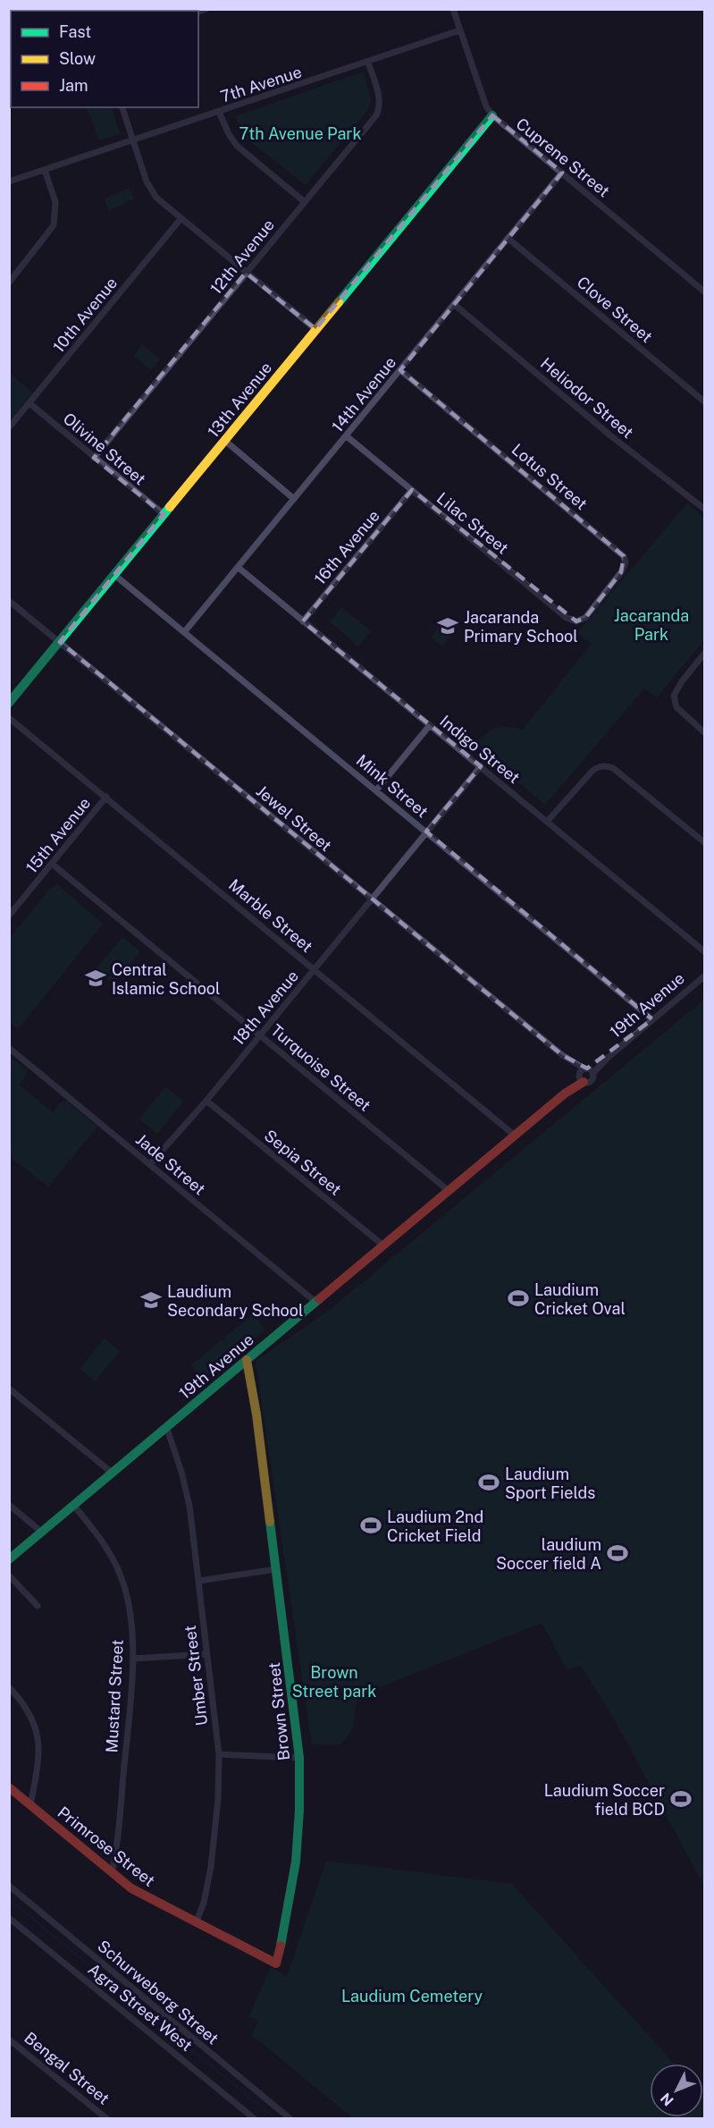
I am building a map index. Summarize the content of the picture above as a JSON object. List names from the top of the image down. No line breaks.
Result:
{"streets":{"street":["7th Avenue","Cuprene Street","12th Avenue","Clove Street","10th Avenue","14th Avenue","Heliodor Street","13th Avenue","Olivine Street","Lotus Street","Lilac Street","16th Avenue","Indigo Street","Mink Street","Jewel Street","15th Avenue","Marble Street","19th Avenue","18th Avenue","Turquoise Street","Sepia Street","Jade Street","Umber Street","Mustard Street","Brown Street","Primrose Street","Schurweberg Street","Agra Street West","Bengal Street"]},"crossings":[["7th Avenue","Cuprene Street"],["7th Avenue","12th Avenue"],["Cuprene Street","14th Avenue"],["Cuprene Street","13th Avenue"],["12th Avenue","Olivine Street"],["Clove Street","14th Avenue"],["10th Avenue","Olivine Street"],["14th Avenue","Heliodor Street"],["14th Avenue","Lotus Street"],["14th Avenue","Lilac Street"],["14th Avenue","Indigo Street"],["14th Avenue","Mink Street"],["13th Avenue","Olivine Street"],["13th Avenue","Mink Street"],["13th Avenue","Jewel Street"],["Lotus Street","Lilac Street"],["Lilac Street","16th Avenue"],["16th Avenue","Indigo Street"],["Indigo Street","18th Avenue"],["Mink Street","19th Avenue"],["Mink Street","18th Avenue"],["Jewel Street","19th Avenue"],["Jewel Street","18th Avenue"],["15th Avenue","Marble Street"],["15th Avenue","Turquoise Street"],["Marble Street","19th Avenue"],["Marble Street","18th Avenue"],["19th Avenue","Turquoise Street"],["19th Avenue","Sepia Street"],["19th Avenue","Jade Street"],["19th Avenue","Umber Street"],["19th Avenue","Mustard Street"],["19th Avenue","Brown Street"],["18th Avenue","Turquoise Street"],["18th Avenue","Sepia Street"],["18th Avenue","Jade Street"],["Umber Street","Primrose Street"],["Mustard Street","Primrose Street"],["Brown Street","Primrose Street"]],"parks":["7th Avenue Park","Jacaranda Park","Brown Street park","Laudium Cemetery"],"places":{"school or university":["Jacaranda Primary School","Central Islamic School","Laudium Secondary School"],"sports":["Laudium Cricket Oval","Laudium Sport Fields","Laudium 2nd Cricket Field","laudium Soccer field A","Laudium Soccer field BCD"]},"legend":["Fast","Slow","Jam"],"north":"bottom left"}
